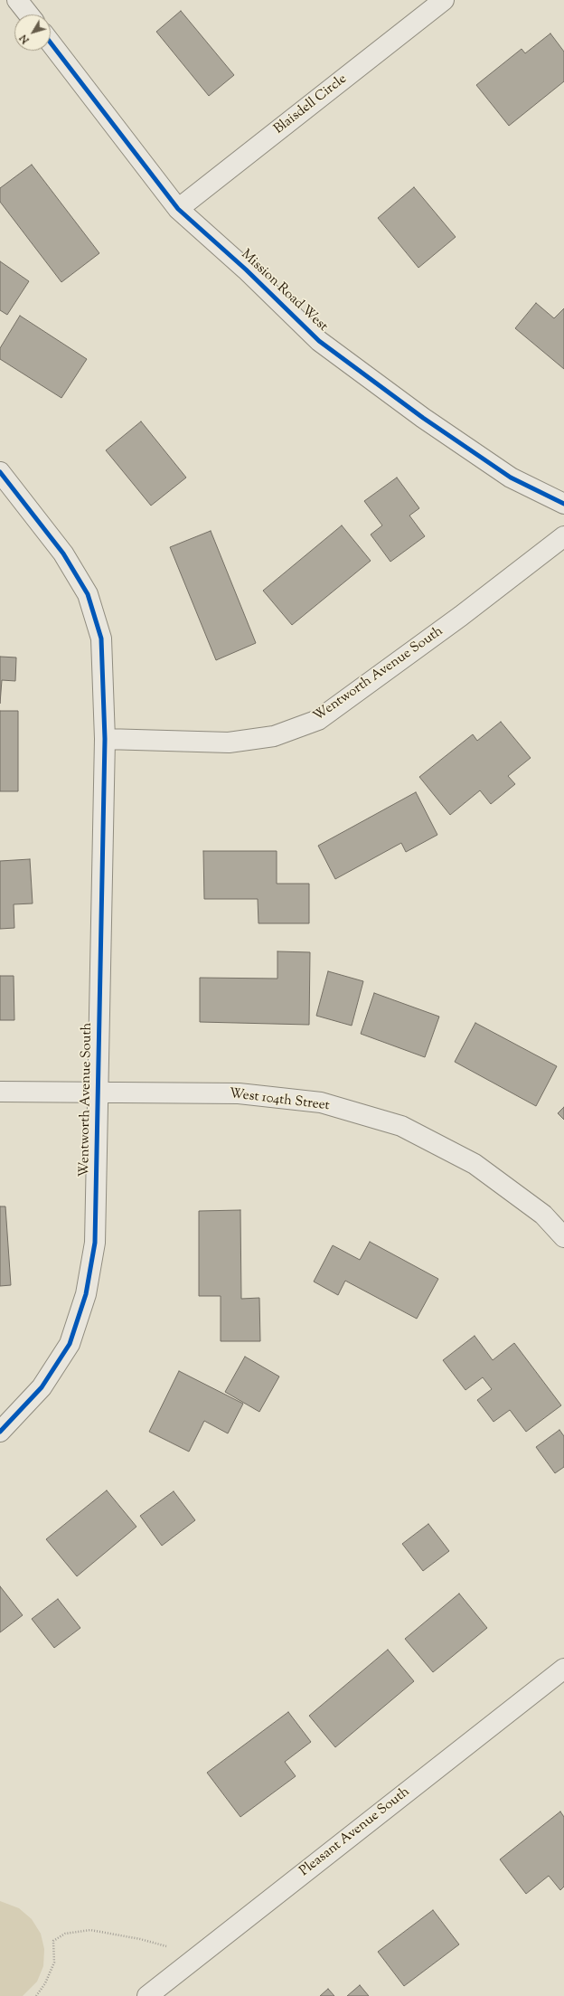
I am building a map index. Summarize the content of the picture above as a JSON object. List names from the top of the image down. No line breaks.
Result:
{"streets":{"street":["Blaisdell Circle","Mission Road West","Wentworth Avenue South","West 104th Street","Pleasant Avenue South"]},"crossings":[["Blaisdell Circle","Mission Road West"],["Wentworth Avenue South","West 104th Street"]],"north":"bottom left"}
